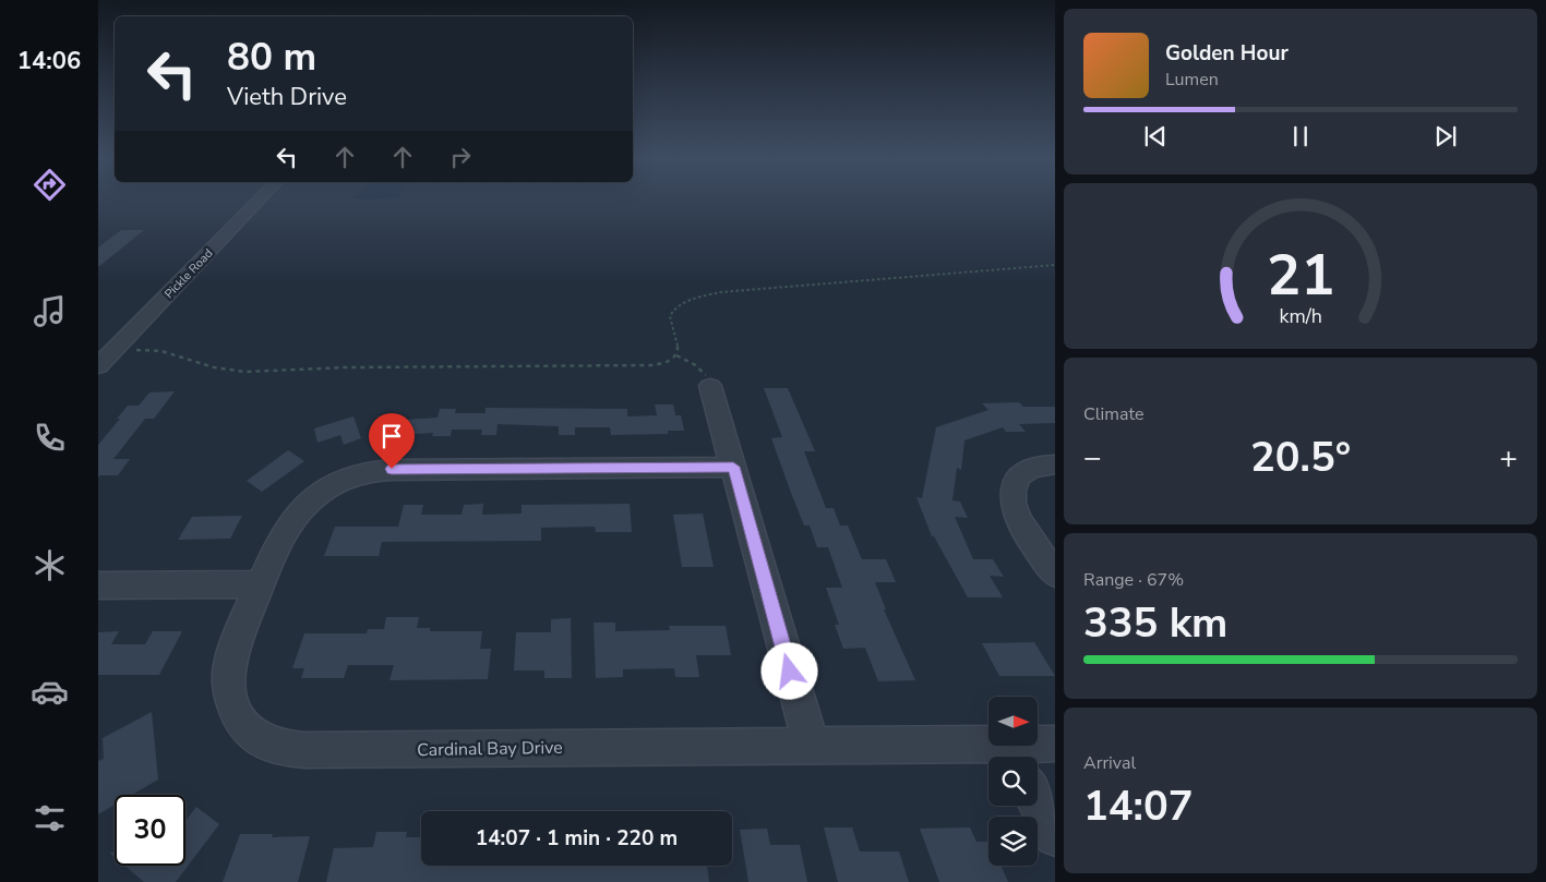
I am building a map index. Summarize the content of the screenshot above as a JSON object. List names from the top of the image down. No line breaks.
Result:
{"streets":{"street":["Pickle Road","Cardinal Bay Drive"]},"north":"right","page":{"tabs":"14:06","turn":["80 m","Vieth Drive"],"song":["Golden Hour","Lumen"],"tile":["Climate",["Range · 67%","335 km"],["Arrival","14:07"]],"heat":["−","20.5°","+"],"limit":"30","trip":"14:07 · 1 min · 220 m","gauge":["21","km/h"]}}
